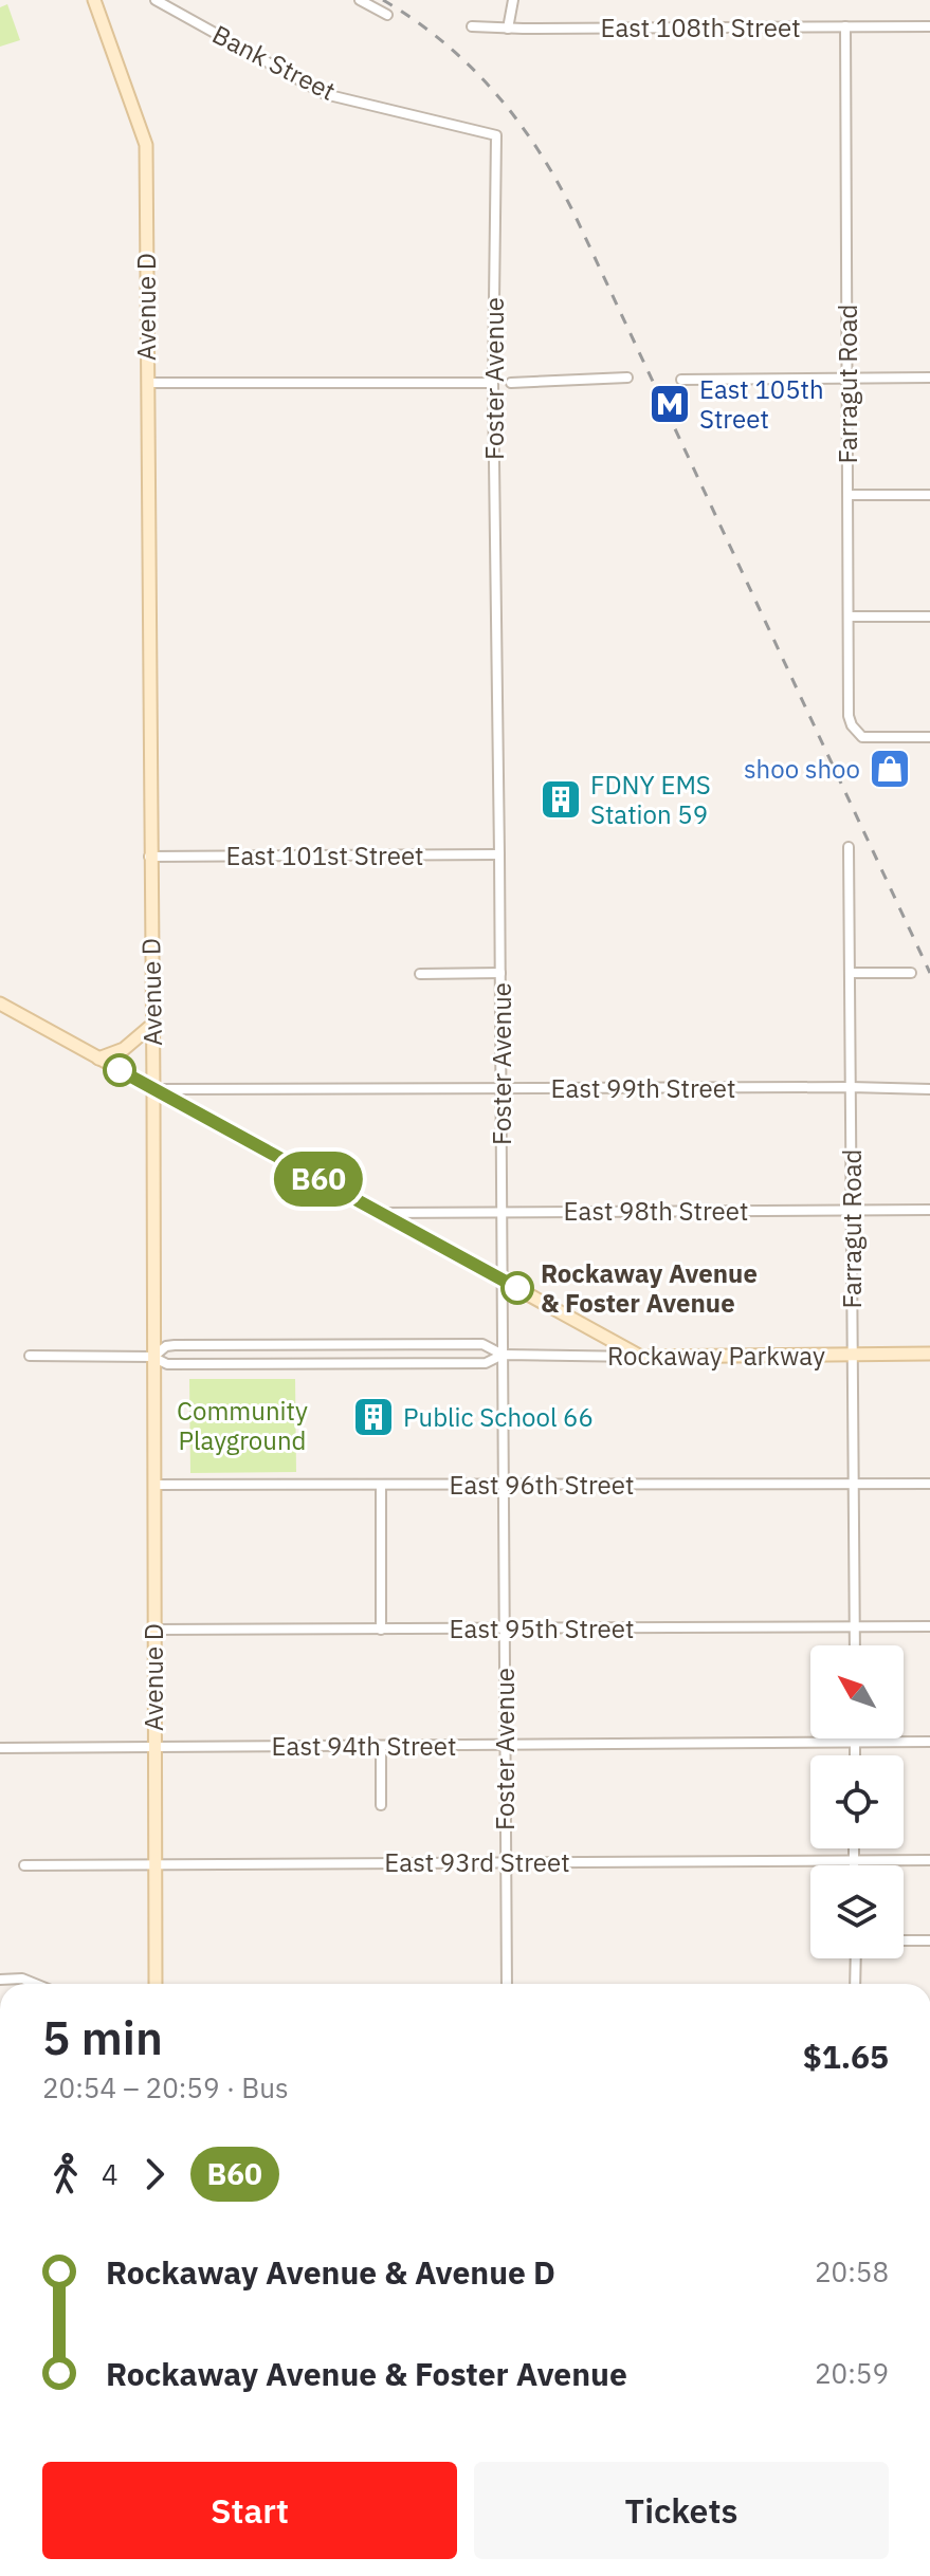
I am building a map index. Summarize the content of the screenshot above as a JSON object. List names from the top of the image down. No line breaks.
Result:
{"streets":{"main road":["Avenue D","Rockaway Parkway"],"street":["East 108th Street","Bank Street","Foster Avenue","Farragut Road","East 101st Street","East 99th Street","East 98th Street","East 96th Street","East 95th Street","East 94th Street","East 93rd Street"]},"crossings":[["East 108th Street","Farragut Road"],["Bank Street","Foster Avenue"],["Avenue D","East 101st Street"],["Avenue D","East 99th Street"],["Avenue D","Rockaway Parkway"],["Avenue D","East 96th Street"],["Avenue D","East 95th Street"],["Avenue D","East 94th Street"],["Avenue D","East 93rd Street"],["Foster Avenue","East 101st Street"],["Foster Avenue","East 99th Street"],["Foster Avenue","East 98th Street"],["Foster Avenue","Rockaway Parkway"],["Foster Avenue","East 96th Street"],["Foster Avenue","East 95th Street"],["Foster Avenue","East 94th Street"],["Foster Avenue","East 93rd Street"],["Farragut Road","East 99th Street"],["Farragut Road","East 98th Street"],["Farragut Road","Rockaway Parkway"],["Farragut Road","East 96th Street"],["Farragut Road","East 95th Street"]],"parks":["Community Playground"],"places":{"metro station":["East 105th Street"],"shop":["shoo shoo"],"building":["FDNY EMS Station 59","Public School 66"],"other":["Rockaway Avenue & Foster Avenue"]},"lines":["bus line B60"],"north":"top left","page":{"on_map":"B60","heading":["5 min","20:54 – 20:59 · Bus","$1.65"],"legs":["4","B60"],"list":[{"name":"Rockaway Avenue & Avenue D","value":"20:58"},{"name":"Rockaway Avenue & Foster Avenue","value":"20:59"}],"buttons":["Start","Tickets"]}}
